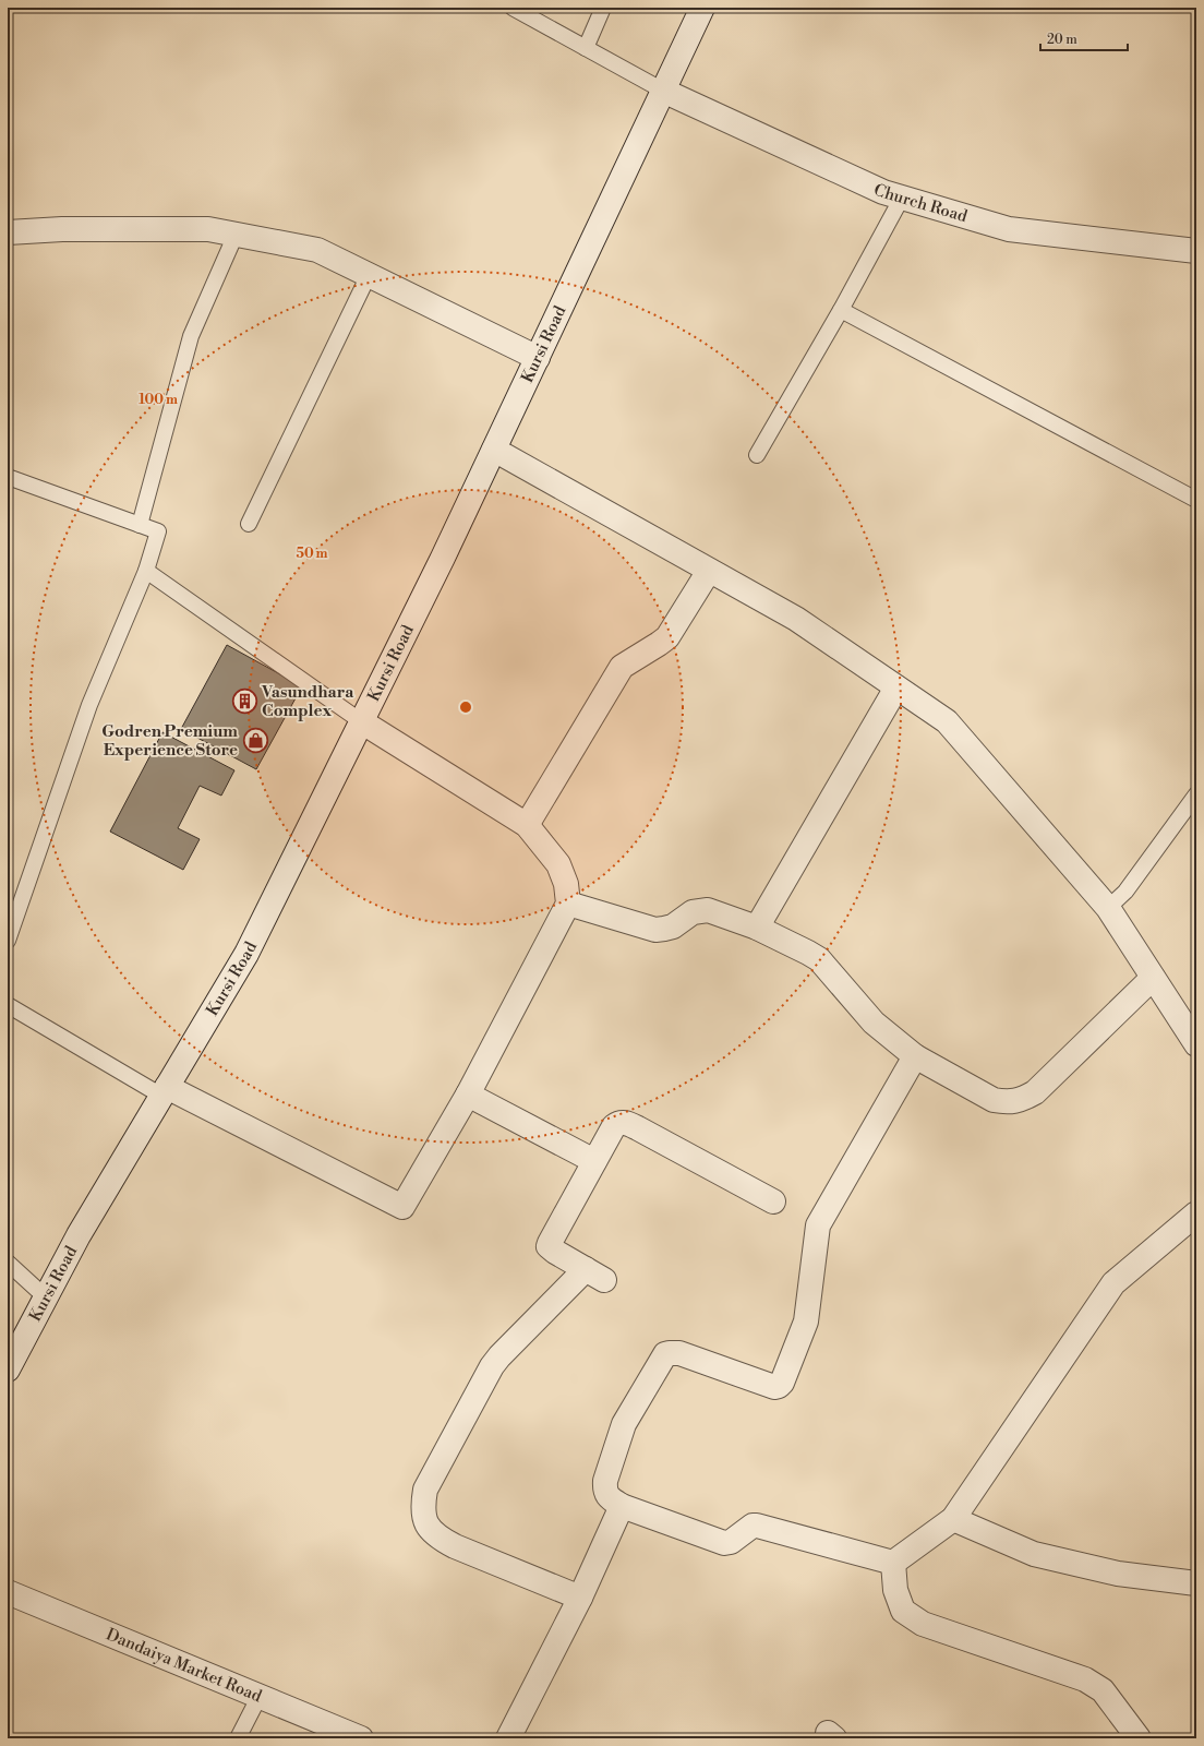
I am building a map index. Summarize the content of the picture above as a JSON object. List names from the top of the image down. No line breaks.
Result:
{"streets":{"street":["Church Road","Kursi Road","Dandaiya Market Road"]},"crossings":[["Church Road","Kursi Road"]],"places":{"building":["Vasundhara Complex"],"shop":["Godren Premium Experience Store"]},"scale_bar":"20 m","rings":["100 m","50 m"]}
